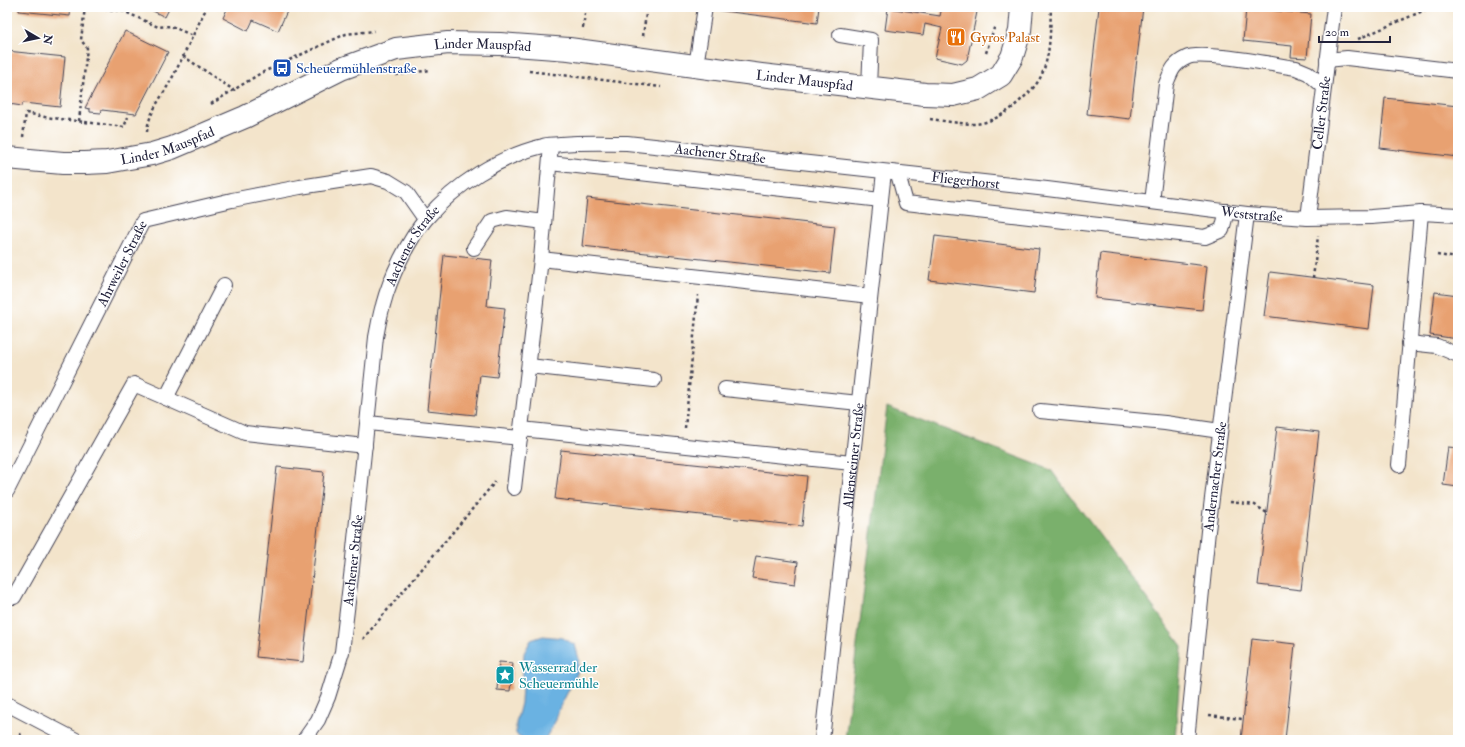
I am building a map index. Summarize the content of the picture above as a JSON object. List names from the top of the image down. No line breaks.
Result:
{"streets":{"street":["Linder Mauspfad"],"lane":["Celler Straße","Aachener Straße","Fliegerhorst","Weststraße","Ahrweiler Straße","Allensteiner Straße","Andernacher Straße"]},"crossings":[["Celler Straße","Weststraße"],["Aachener Straße","Fliegerhorst"],["Aachener Straße","Ahrweiler Straße"],["Aachener Straße","Allensteiner Straße"],["Fliegerhorst","Weststraße"],["Fliegerhorst","Allensteiner Straße"],["Weststraße","Andernacher Straße"]],"places":{"restaurant":["Gyros Palast"],"bus stop":["Scheuermühlenstraße"],"place":["Wasserrad der Scheuermühle"]},"scale_bar":"20 m","north":"right"}
